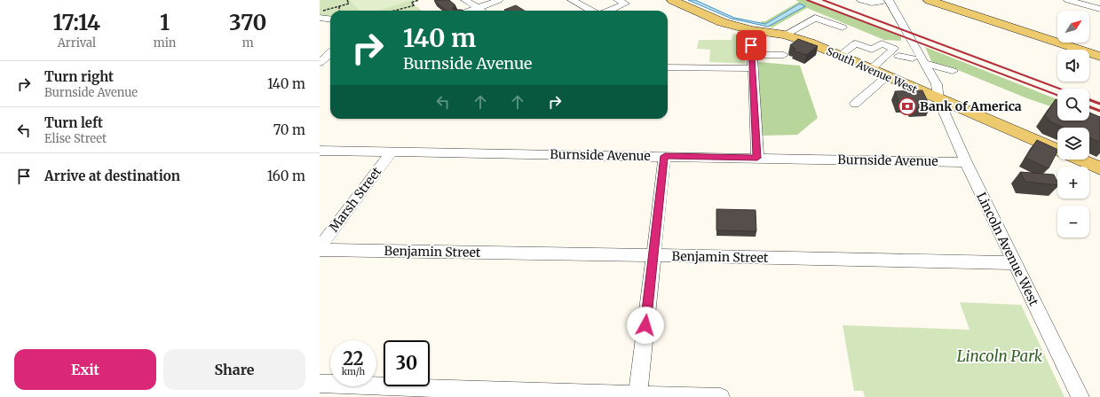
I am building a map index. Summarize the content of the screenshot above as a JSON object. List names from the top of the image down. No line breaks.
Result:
{"streets":{"main road":["South Avenue West"],"street":["Burnside Avenue","Marsh Street","Lincoln Avenue West","Benjamin Street"]},"crossings":[["South Avenue West","Lincoln Avenue West"],["Burnside Avenue","Marsh Street"],["Burnside Avenue","Lincoln Avenue West"],["Lincoln Avenue West","Benjamin Street"]],"parks":["Lincoln Park"],"places":{"bank":["Bank of America"]},"north":"top right","page":{"eta":["17:14","Arrival","1","min","370","m"],"map_buttons":["+","−"],"turn":["140 m","Burnside Avenue"],"list":[{"name":"Turn right","note":"Burnside Avenue","value":"140 m"},{"name":"Turn left","note":"Elise Street","value":"70 m"},{"name":"Arrive at destination","value":"160 m"}],"speed":"22 km/h","limit":"30","buttons":["Exit","Share"]}}
